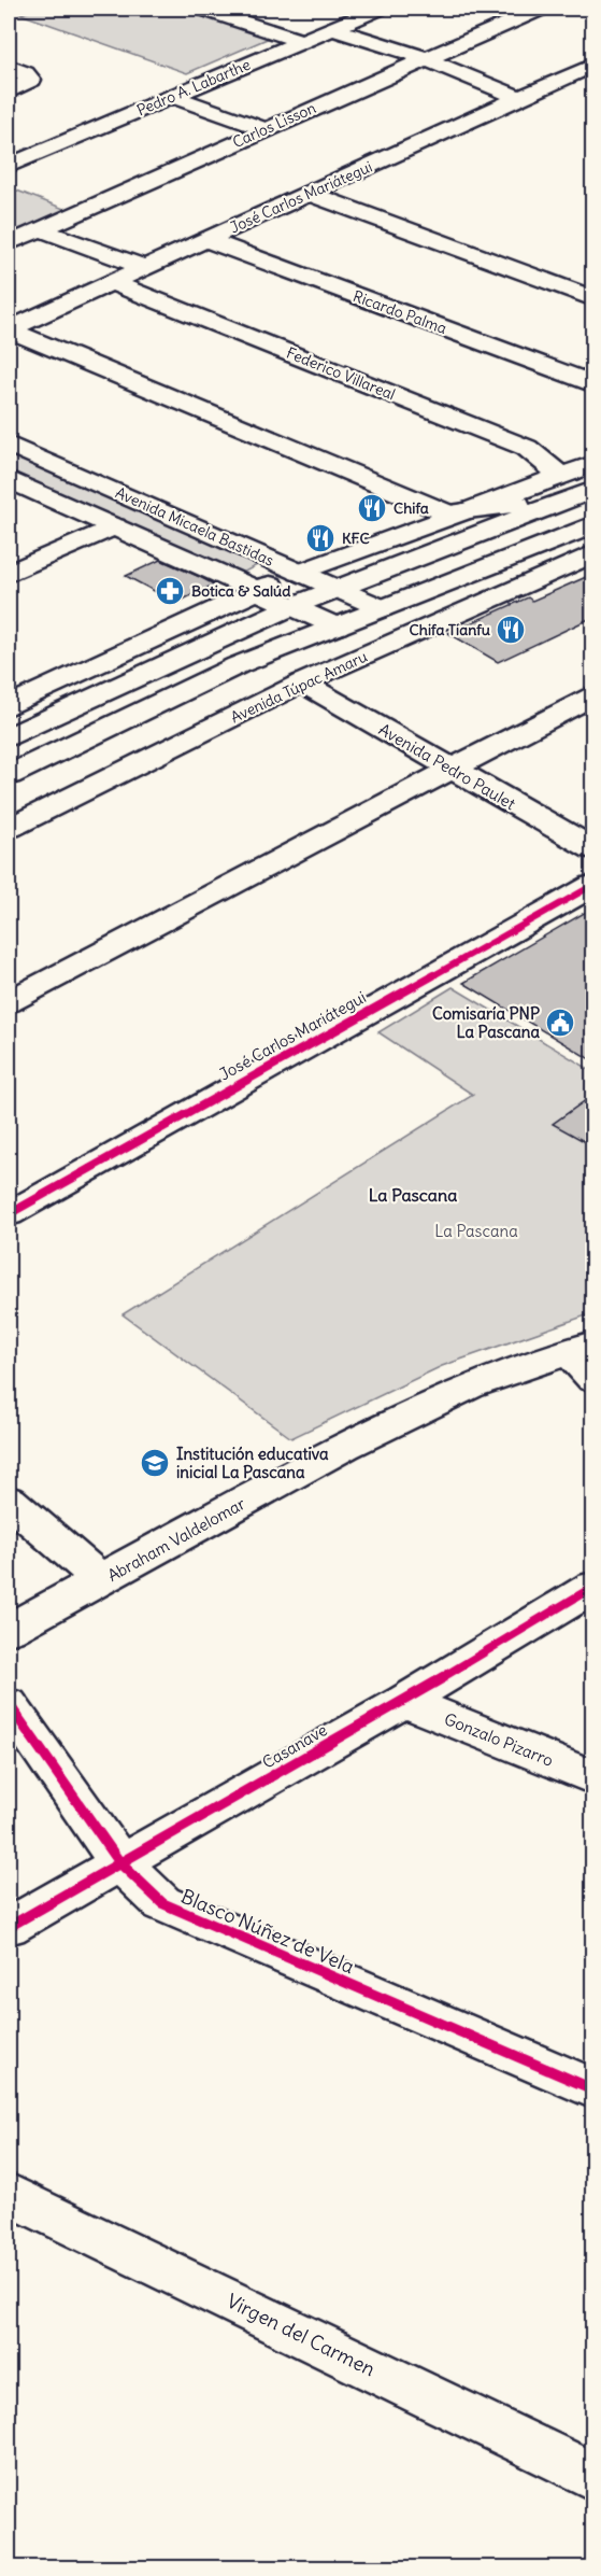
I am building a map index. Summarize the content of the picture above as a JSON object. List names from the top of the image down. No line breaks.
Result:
{"streets":{"main road":["Pedro A. Labarthe","Carlos Lisson","José Carlos Mariátegui","Ricardo Palma","Federico Villareal","Avenida Micaela Bastidas","Avenida Túpac Amaru","Avenida Pedro Paulet","Abraham Valdelomar","Gonzalo Pizarro","Casanave","Blasco Núñez de Vela","Virgen del Carmen"]},"crossings":[["José Carlos Mariátegui","Ricardo Palma"],["José Carlos Mariátegui","Federico Villareal"],["Avenida Túpac Amaru","Avenida Pedro Paulet"],["Gonzalo Pizarro","Casanave"],["Casanave","Blasco Núñez de Vela"]],"districts":["La Pascana"],"parks":["La Pascana"],"places":{"restaurant":["Chifa","KFC","Chifa Tianfu"],"pharmacy":["Botica & Salúd"],"public building":["Comisaría PNP La Pascana"],"school or university":["Institución educativa inicial La Pascana"]}}
